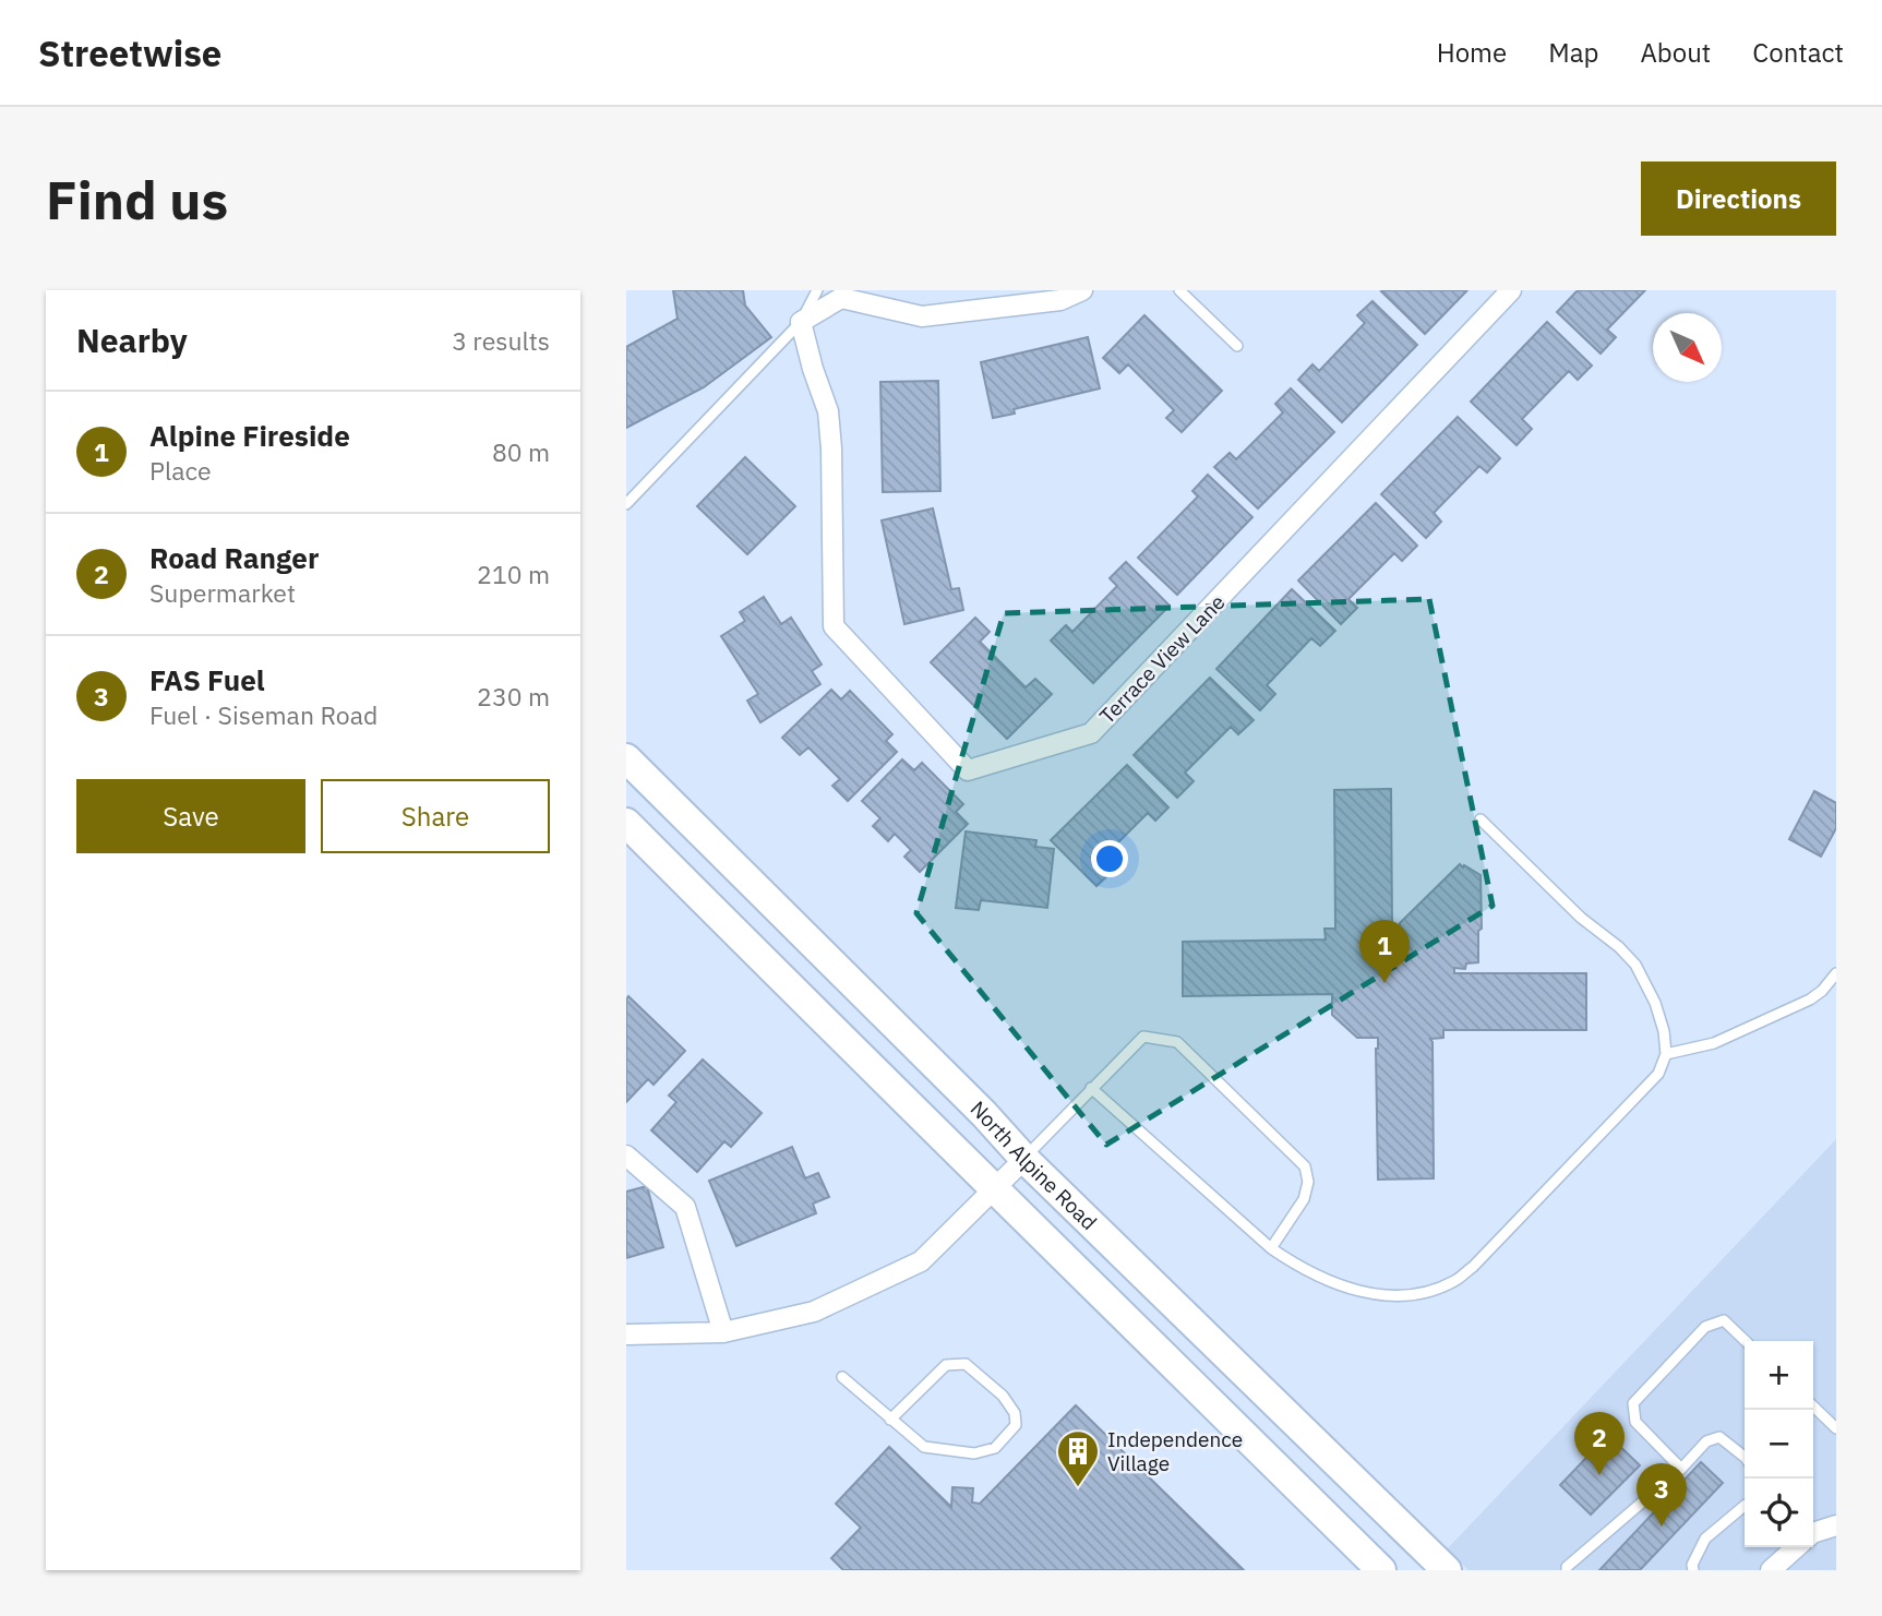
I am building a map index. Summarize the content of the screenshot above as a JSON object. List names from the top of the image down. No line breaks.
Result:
{"streets":{"main road":["North Alpine Road"],"street":["Terrace View Lane"]},"places":{"building":["Independence Village"]},"north":"bottom right","page":{"header":"Streetwise","nav":["Home","Map","About","Contact"],"buttons":["Directions",["Save","Share"]],"title":"Find us","heading":["Nearby","3 results"],"list":[{"mark":"1","name":"Alpine Fireside","note":"Place","value":"80 m"},{"mark":"2","name":"Road Ranger","note":"Supermarket","value":"210 m"},{"mark":"3","name":"FAS Fuel","note":"Fuel · Siseman Road","value":"230 m"}],"pins":["1","2","3"],"map_buttons":["+","−"]}}
